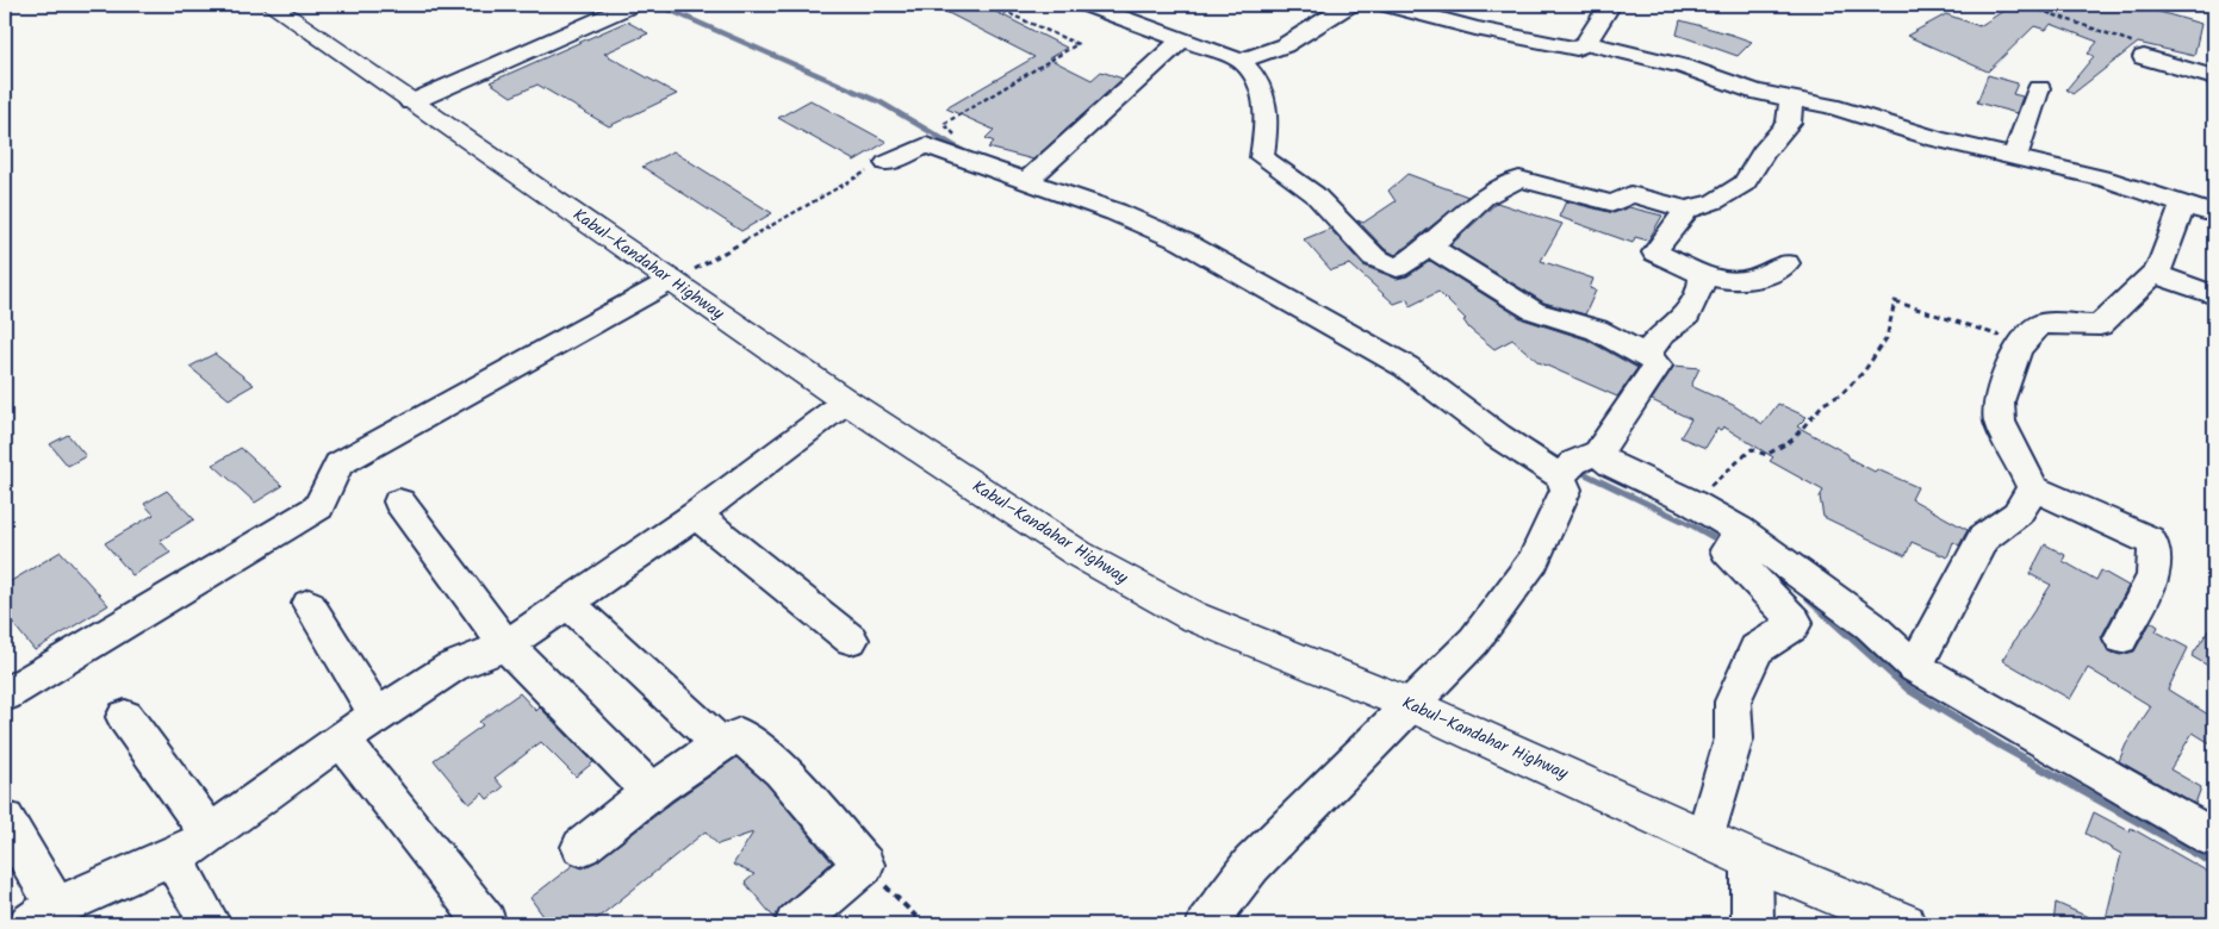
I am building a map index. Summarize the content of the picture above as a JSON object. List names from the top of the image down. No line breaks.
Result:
{"streets":{"main road":["Kabul–Kandahar Highway"]}}
